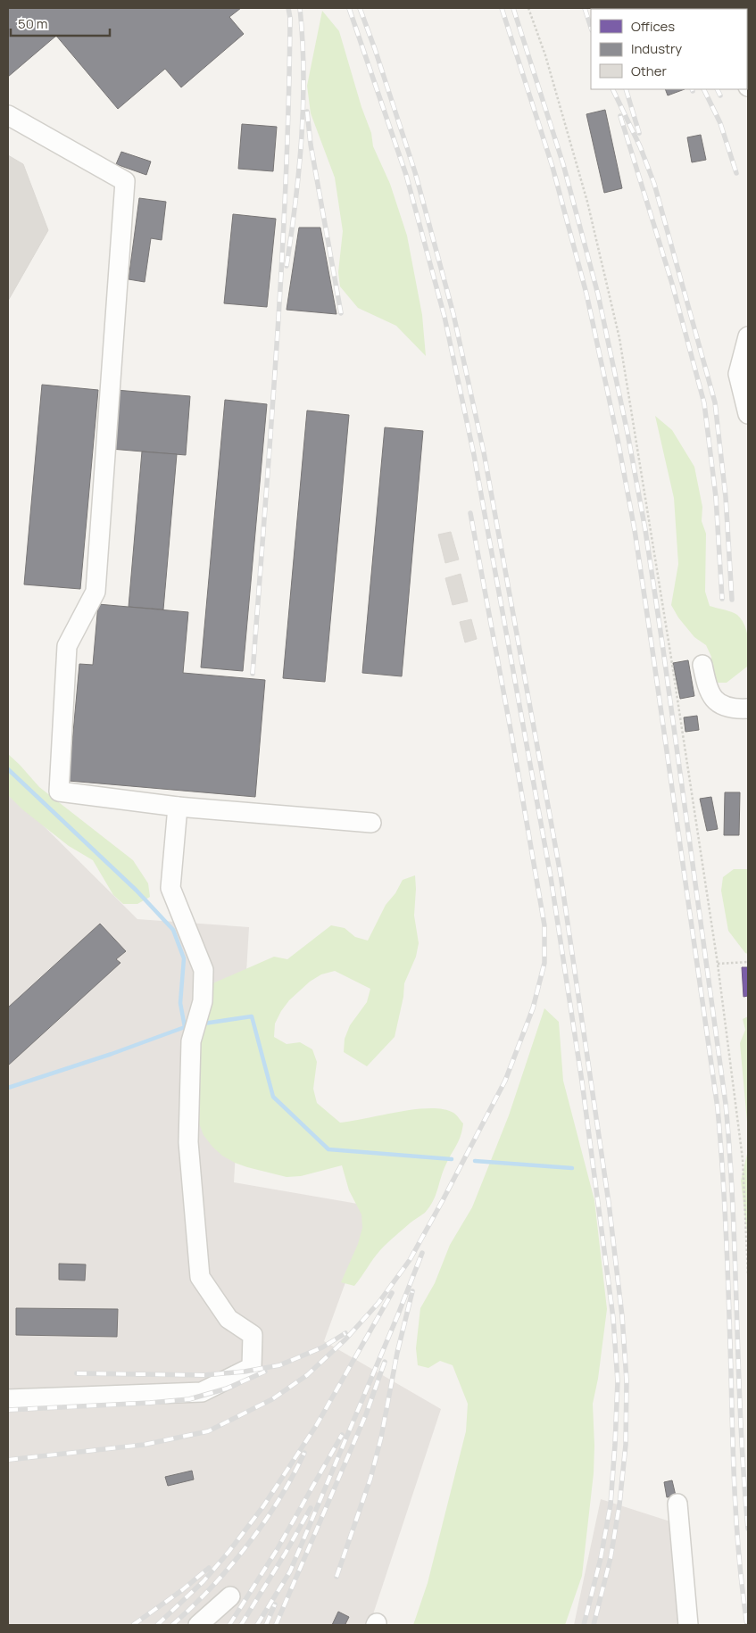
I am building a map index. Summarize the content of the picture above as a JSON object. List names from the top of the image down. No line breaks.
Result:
{"legend":["Offices","Industry","Other"],"scale_bar":"50 m"}
